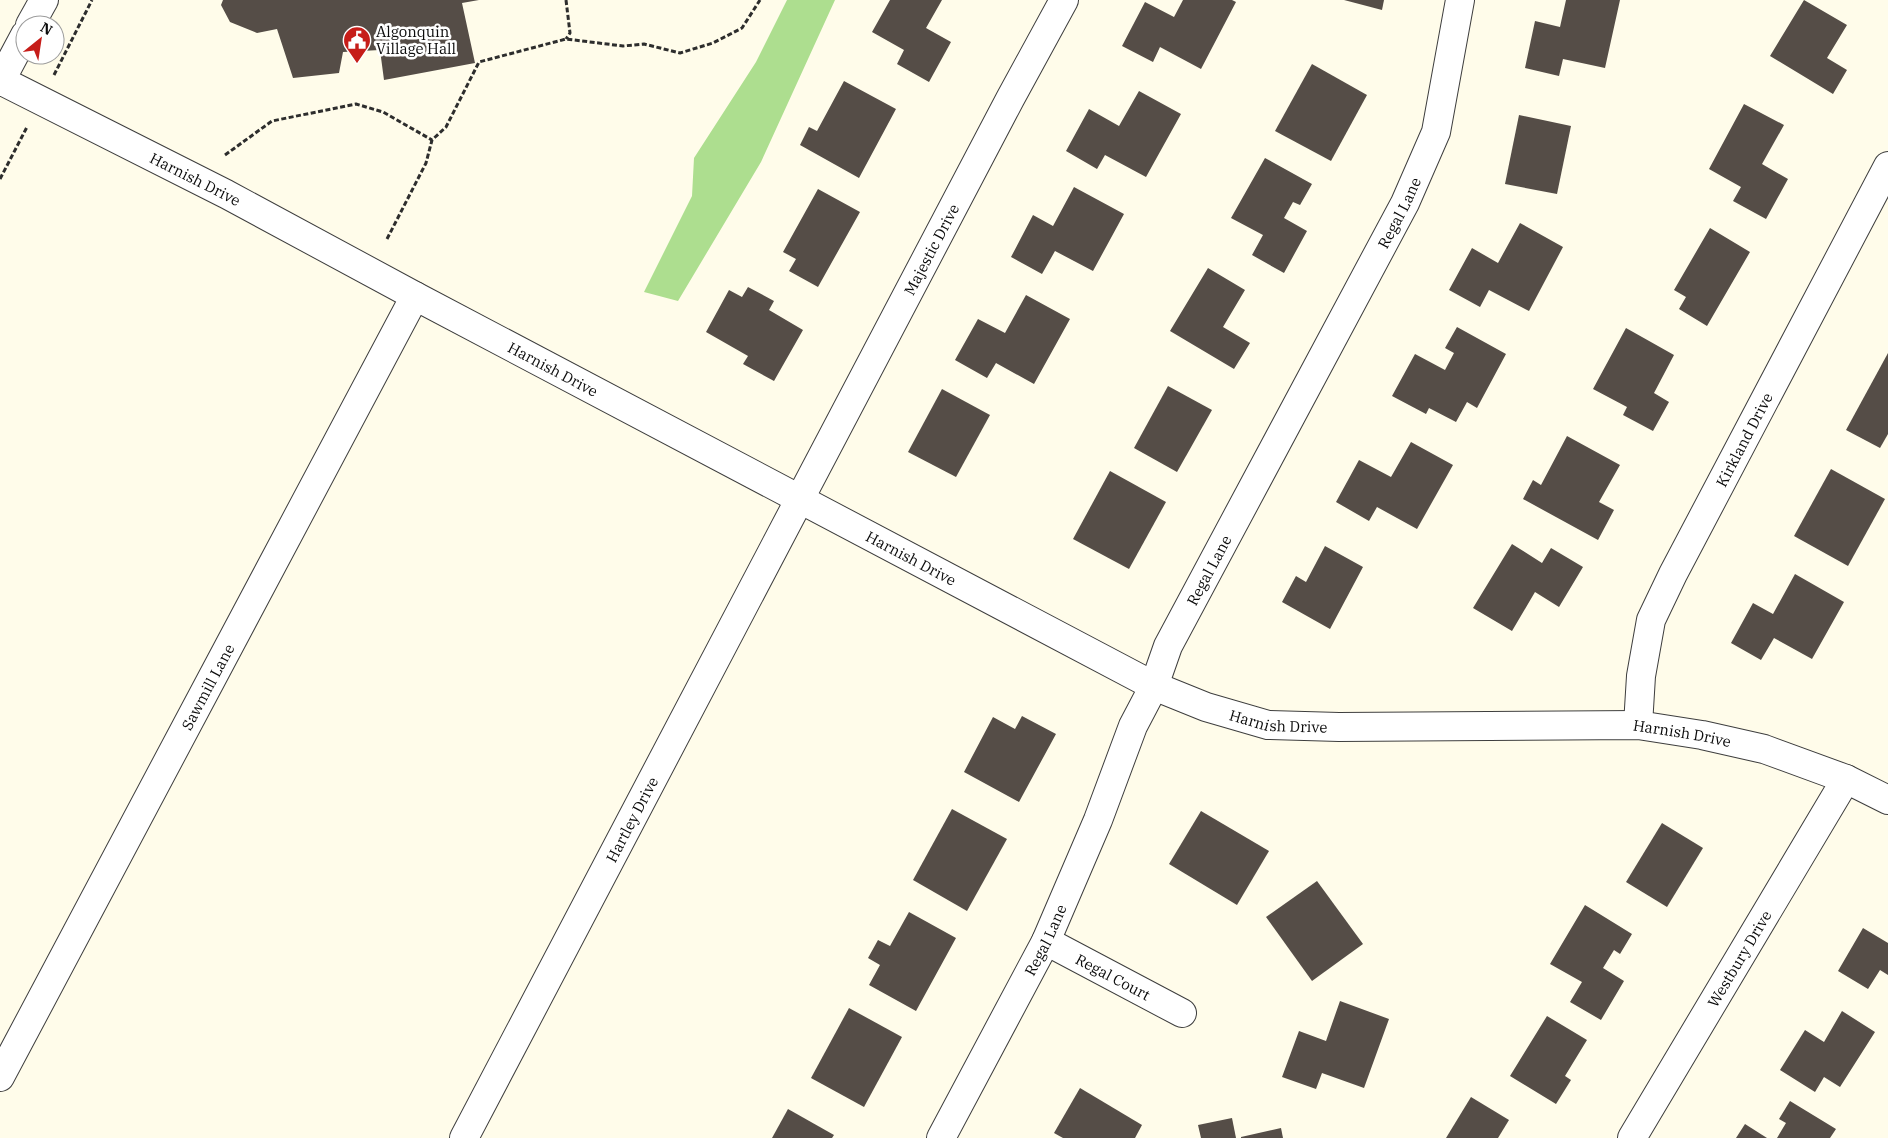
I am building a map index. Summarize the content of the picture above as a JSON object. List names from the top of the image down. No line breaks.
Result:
{"streets":{"street":["Harnish Drive","Regal Lane","Majestic Drive","Kirkland Drive","Sawmill Lane","Hartley Drive","Westbury Drive","Regal Court"]},"crossings":[["Harnish Drive","Regal Lane"],["Harnish Drive","Majestic Drive"],["Harnish Drive","Kirkland Drive"],["Harnish Drive","Sawmill Lane"],["Harnish Drive","Hartley Drive"],["Harnish Drive","Westbury Drive"],["Regal Lane","Regal Court"],["Majestic Drive","Hartley Drive"]],"places":{"public building":["Algonquin Village Hall"]},"north":"top right"}
